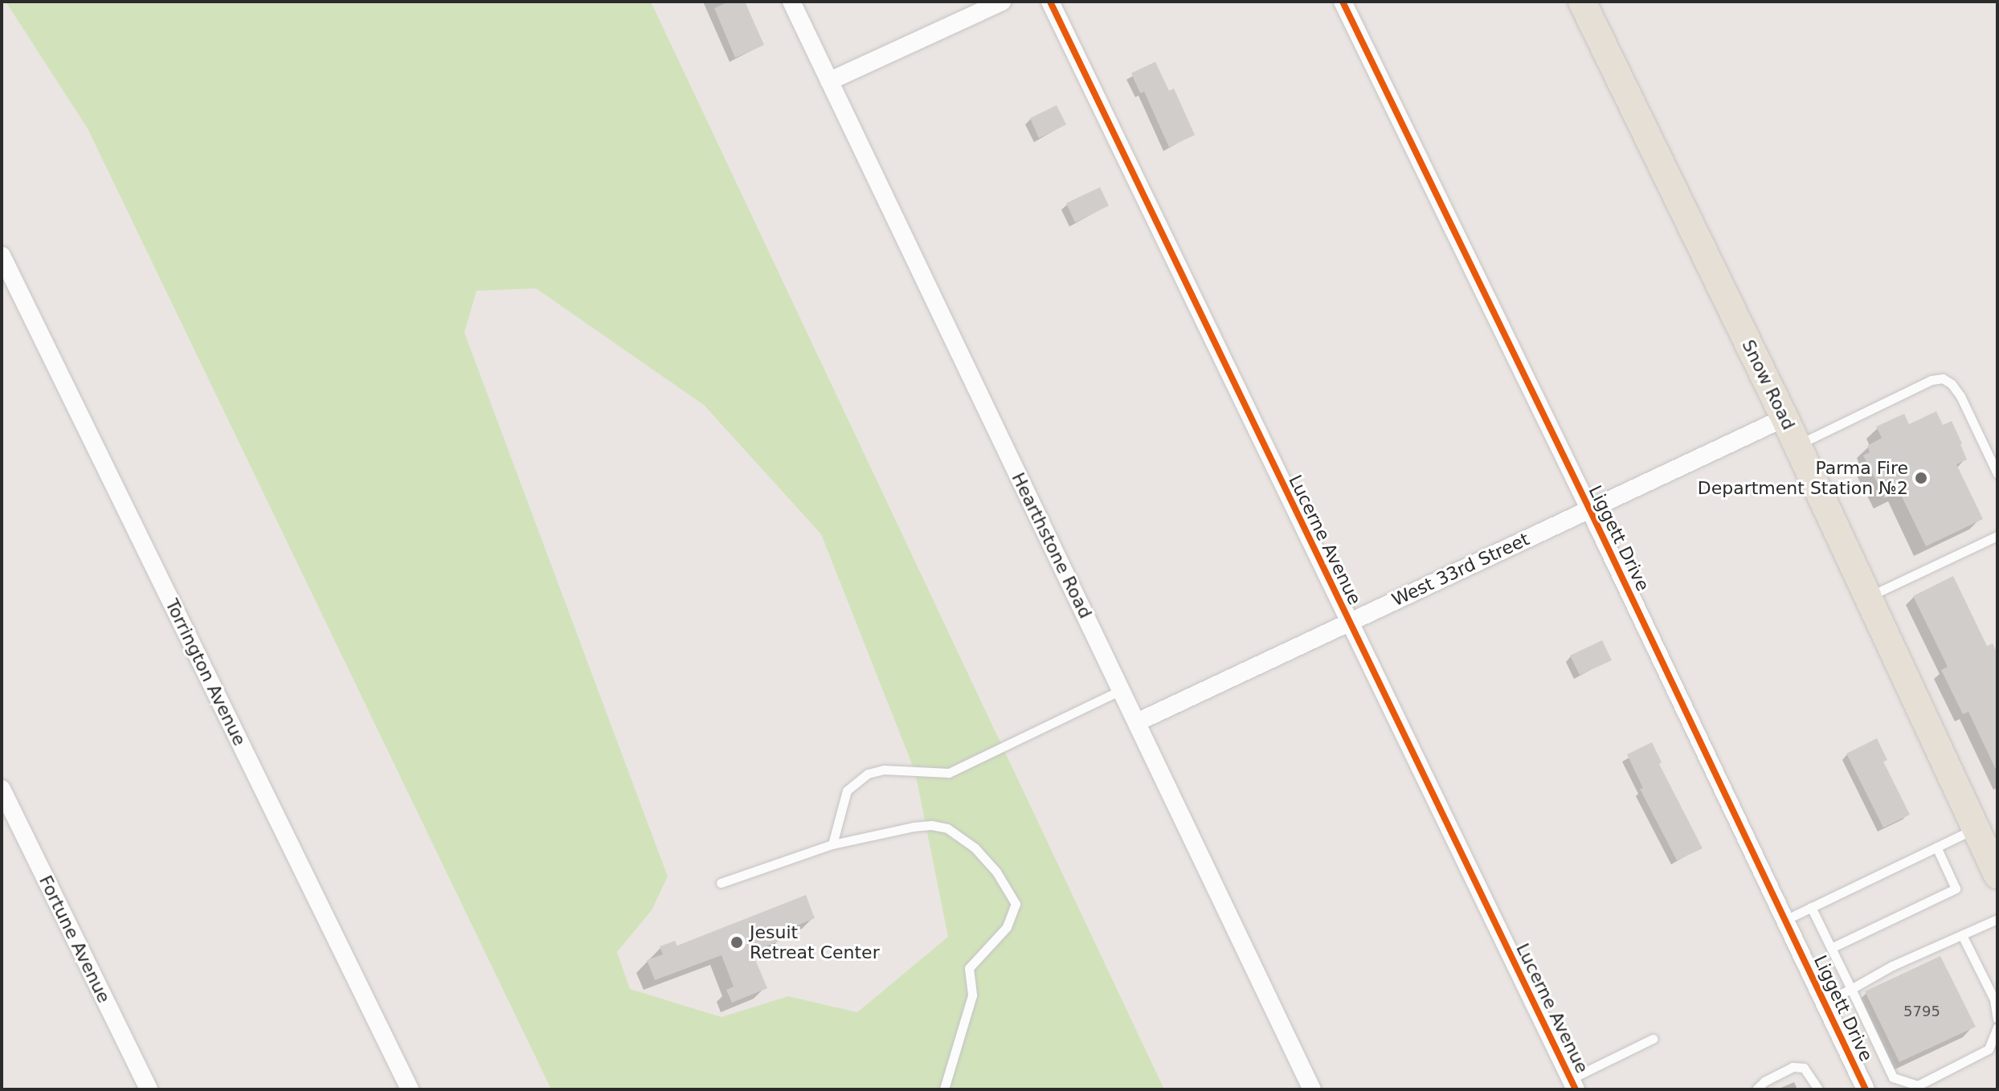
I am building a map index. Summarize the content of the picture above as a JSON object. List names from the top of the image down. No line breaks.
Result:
{"streets":{"main road":["Snow Road"],"street":["Liggett Drive","Lucerne Avenue","Hearthstone Road","West 33rd Street","Torrington Avenue","Fortune Avenue"]},"crossings":[["Snow Road","West 33rd Street"],["Liggett Drive","West 33rd Street"],["Lucerne Avenue","West 33rd Street"],["Hearthstone Road","West 33rd Street"]],"places":["Parma Fire Department Station №2","Jesuit Retreat Center"],"house_numbers":["5795"]}
